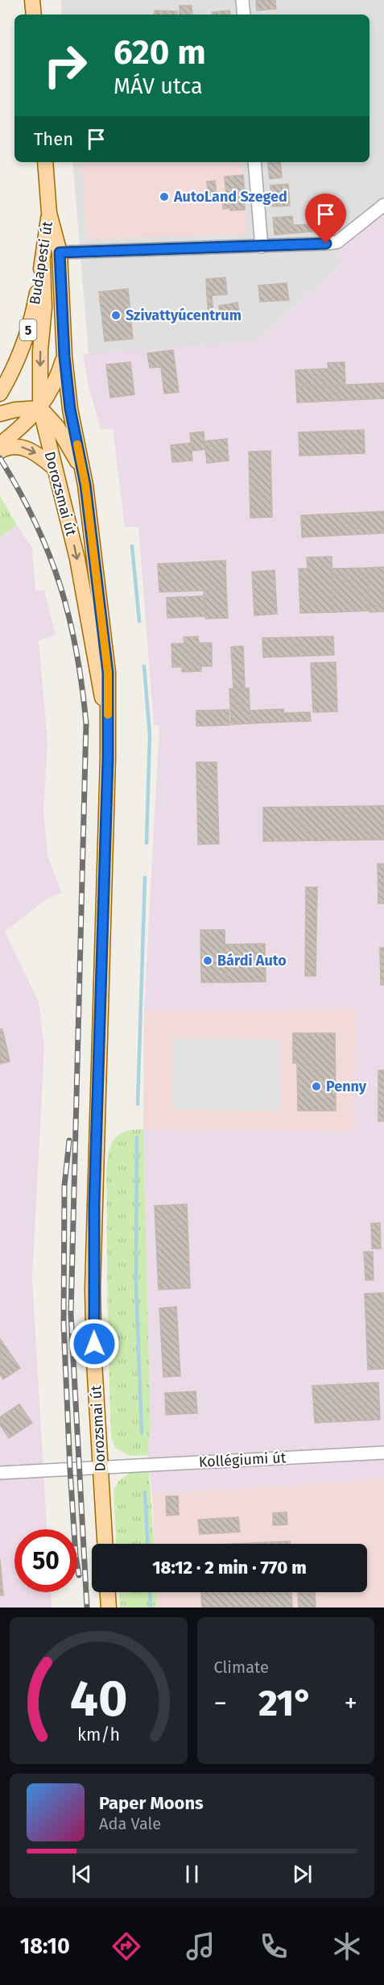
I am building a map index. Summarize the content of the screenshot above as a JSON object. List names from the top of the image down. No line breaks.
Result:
{"streets":{"main road":["Budapesti út","5","Dorozsmai út"],"street":["Kollégiumi út"]},"crossings":[["Budapesti út","Dorozsmai út"],["5","Dorozsmai út"],["Dorozsmai út","Kollégiumi út"]],"places":["AutoLand Szeged","Szivattyúcentrum","Bárdi Auto","Penny"],"page":{"turn":["620 m","MÁV utca"],"then":"Then","limit":"50","trip":"18:12 · 2 min · 770 m","tile":"Climate","heat":["−","21°","+"],"song":["Paper Moons","Ada Vale"],"tabs":"18:10","gauge":["40","km/h"]}}
